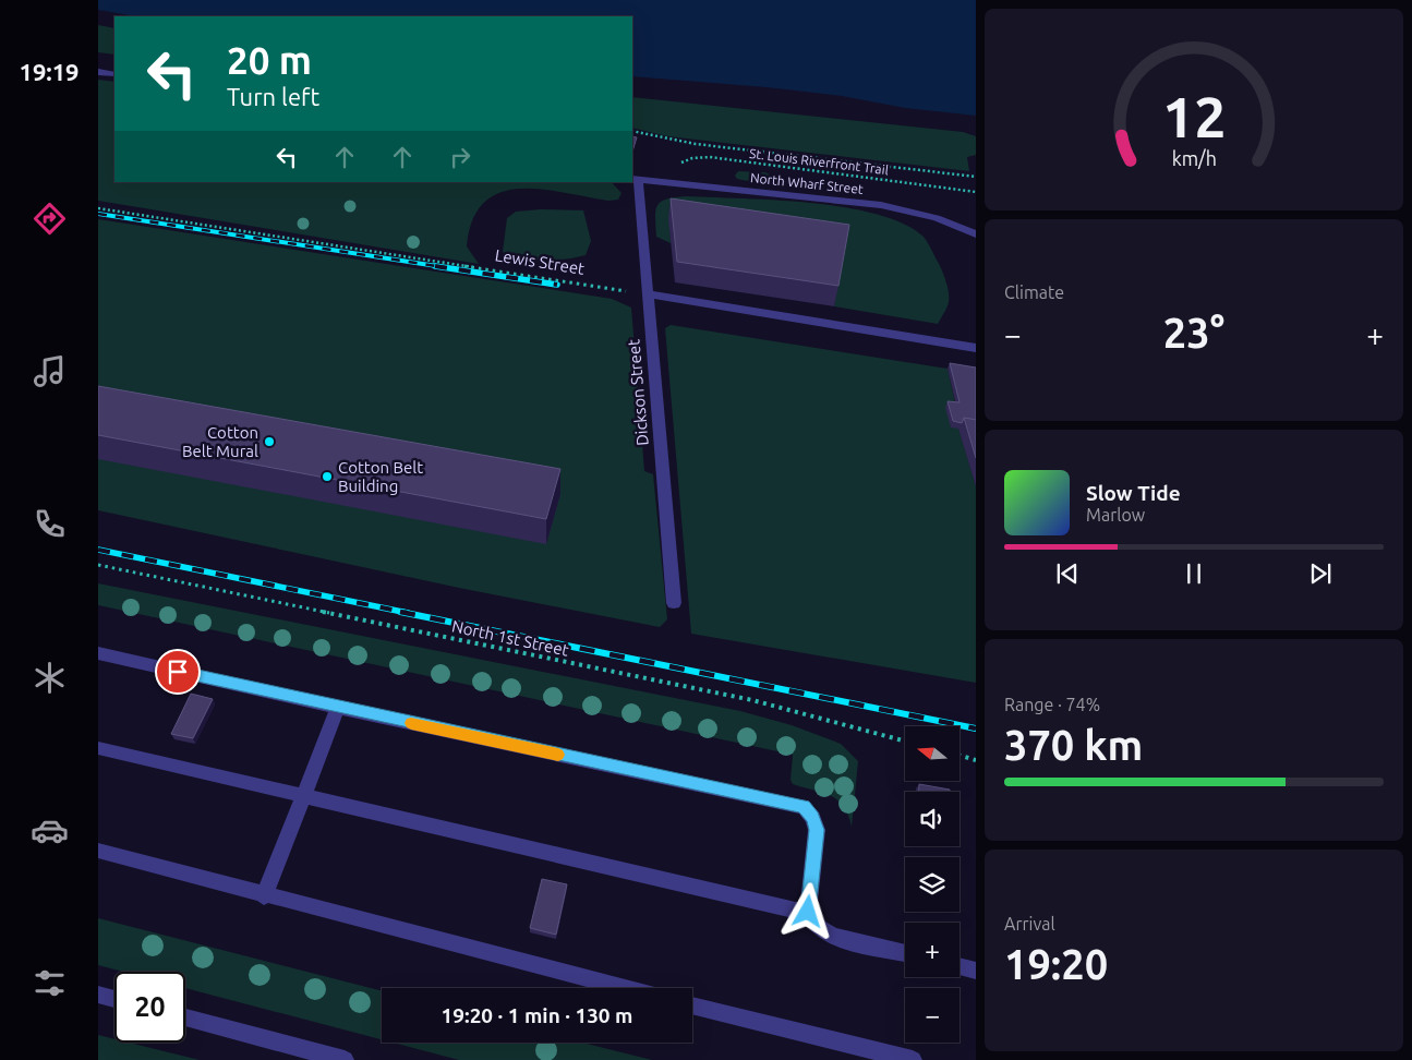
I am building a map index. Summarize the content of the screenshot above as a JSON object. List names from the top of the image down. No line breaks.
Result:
{"streets":{"street":["North Wharf Street","Dickson Street"],"path":["St. Louis Riverfront Trail","Lewis Street","North 1st Street"]},"crossings":[["St. Louis Riverfront Trail","North Wharf Street"],["North Wharf Street","Dickson Street"],["Lewis Street","Dickson Street"]],"places":["Cotton Belt Mural","Cotton Belt Building"],"north":"left","page":{"tabs":"19:19","turn":["20 m","Turn left"],"tile":["Climate",["Range · 74%","370 km"],["Arrival","19:20"]],"heat":["−","23°","+"],"song":["Slow Tide","Marlow"],"map_buttons":["+","−"],"limit":"20","trip":"19:20 · 1 min · 130 m","gauge":["12","km/h"]}}
